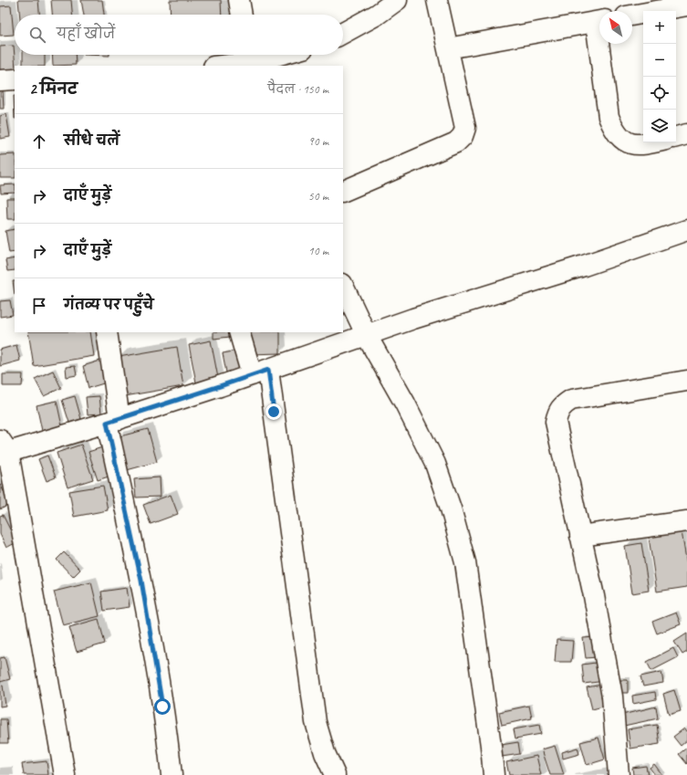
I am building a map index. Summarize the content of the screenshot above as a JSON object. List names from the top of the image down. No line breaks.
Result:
{"north":"top left","page":{"map_buttons":["+","−"],"search":"यहाँ खोजें","heading":["2 मिनट","पैदल · 150 m"],"list":[["सीधे चलें","90 m"],["दाएँ मुड़ें","50 m"],["दाएँ मुड़ें","10 m"],"गंतव्य पर पहुँचे"]}}
